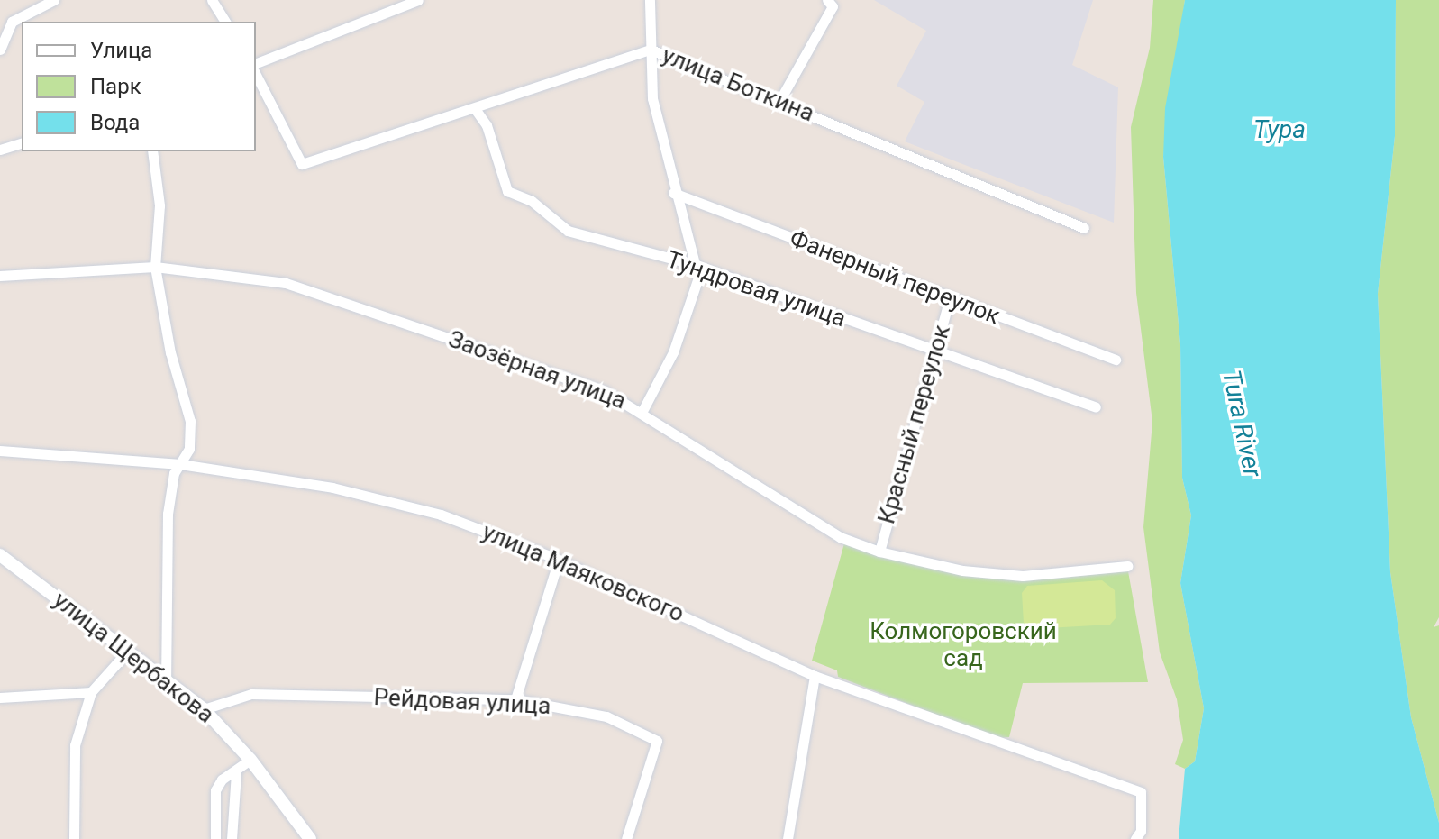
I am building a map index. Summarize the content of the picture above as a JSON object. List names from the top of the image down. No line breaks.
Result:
{"streets":{"street":["улица Боткина","Фанерный переулок","Тундровая улица","Заозёрная улица","Красный переулок","улица Маяковского","улица Щербакова","Рейдовая улица"]},"crossings":[["улица Боткина","Тундровая улица"],["Фанерный переулок","Красный переулок"],["Тундровая улица","Красный переулок"],["Заозёрная улица","Красный переулок"],["улица Щербакова","Рейдовая улица"]],"water":["Тура","Tura River"],"parks":["Колмогоровский сад"],"legend":["Улица","Парк","Вода"]}
